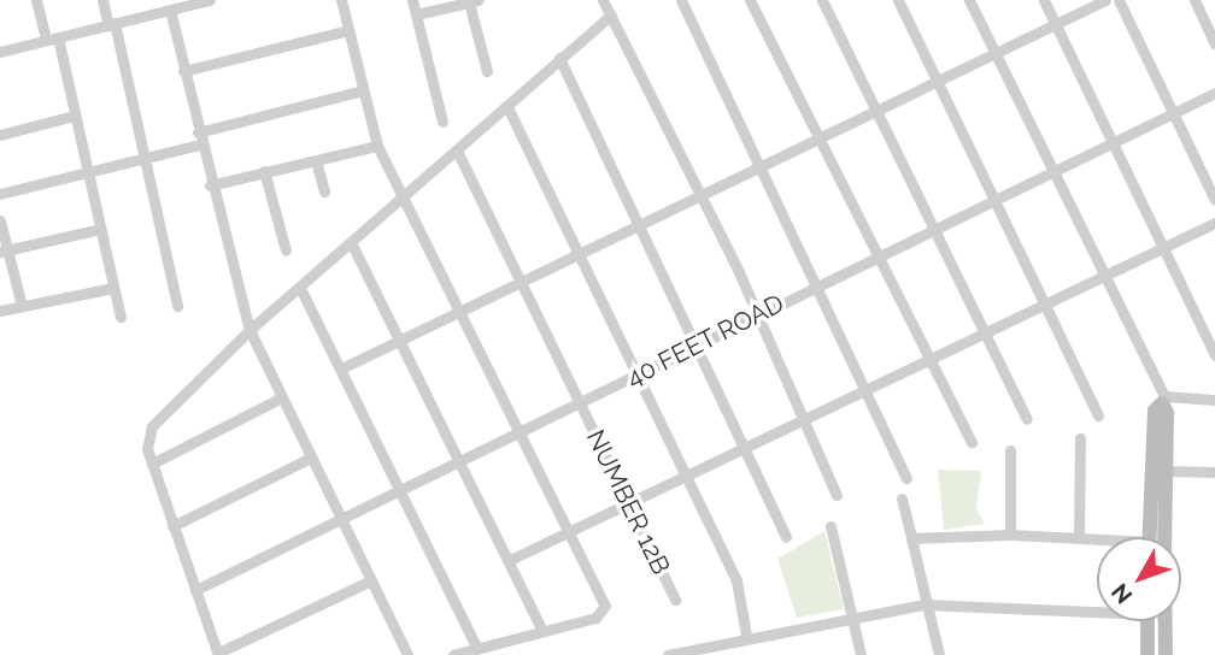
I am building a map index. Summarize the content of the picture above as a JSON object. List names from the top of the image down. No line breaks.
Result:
{"streets":{"street":["40 FEET ROAD","NUMBER 12B"]},"crossings":[["40 FEET ROAD","NUMBER 12B"]],"north":"bottom left"}
